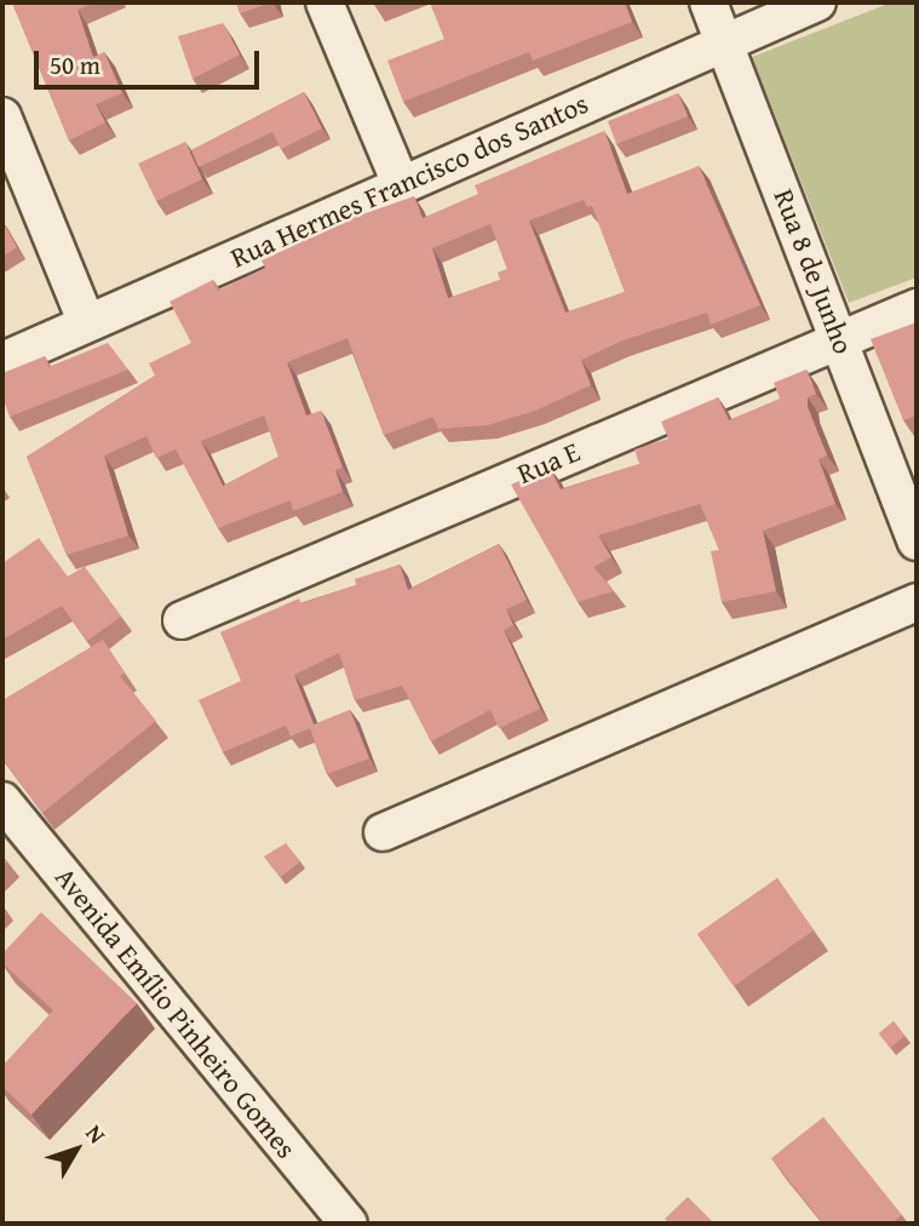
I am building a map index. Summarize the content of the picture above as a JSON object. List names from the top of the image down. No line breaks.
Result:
{"streets":{"street":["Rua Hermes Francisco dos Santos","Rua 8 de Junho","Rua E","Avenida Emílio Pinheiro Gomes"]},"crossings":[["Rua Hermes Francisco dos Santos","Rua 8 de Junho"],["Rua 8 de Junho","Rua E"]],"scale_bar":"50 m","north":"top right"}
